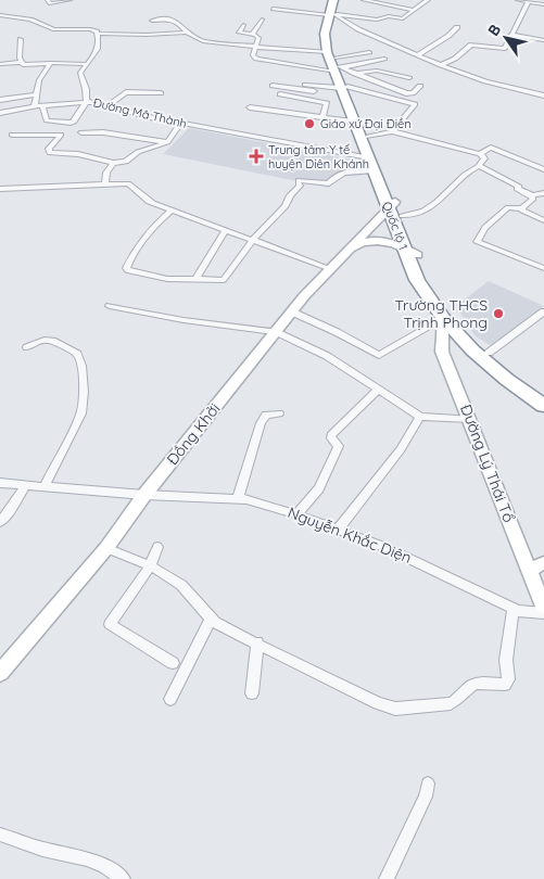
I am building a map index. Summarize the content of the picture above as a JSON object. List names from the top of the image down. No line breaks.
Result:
{"streets":{"highway":["Quốc lộ 1"],"main road":["Đồng Khởi","Đường Lý Thái Tổ"],"street":["Đường Mâ Thành","Nguyễn Khắc Diện"]},"crossings":[["Đường Mâ Thành","Quốc lộ 1"],["Quốc lộ 1","Đồng Khởi"],["Quốc lộ 1","Đường Lý Thái Tổ"],["Đồng Khởi","Nguyễn Khắc Diện"]],"places":{"other":["Giáo xứ Đại Điền","Trường THCS Trịnh Phong"],"health":["Trung tâm Y tế huyện Diên Khánh"]},"north":"top left"}
